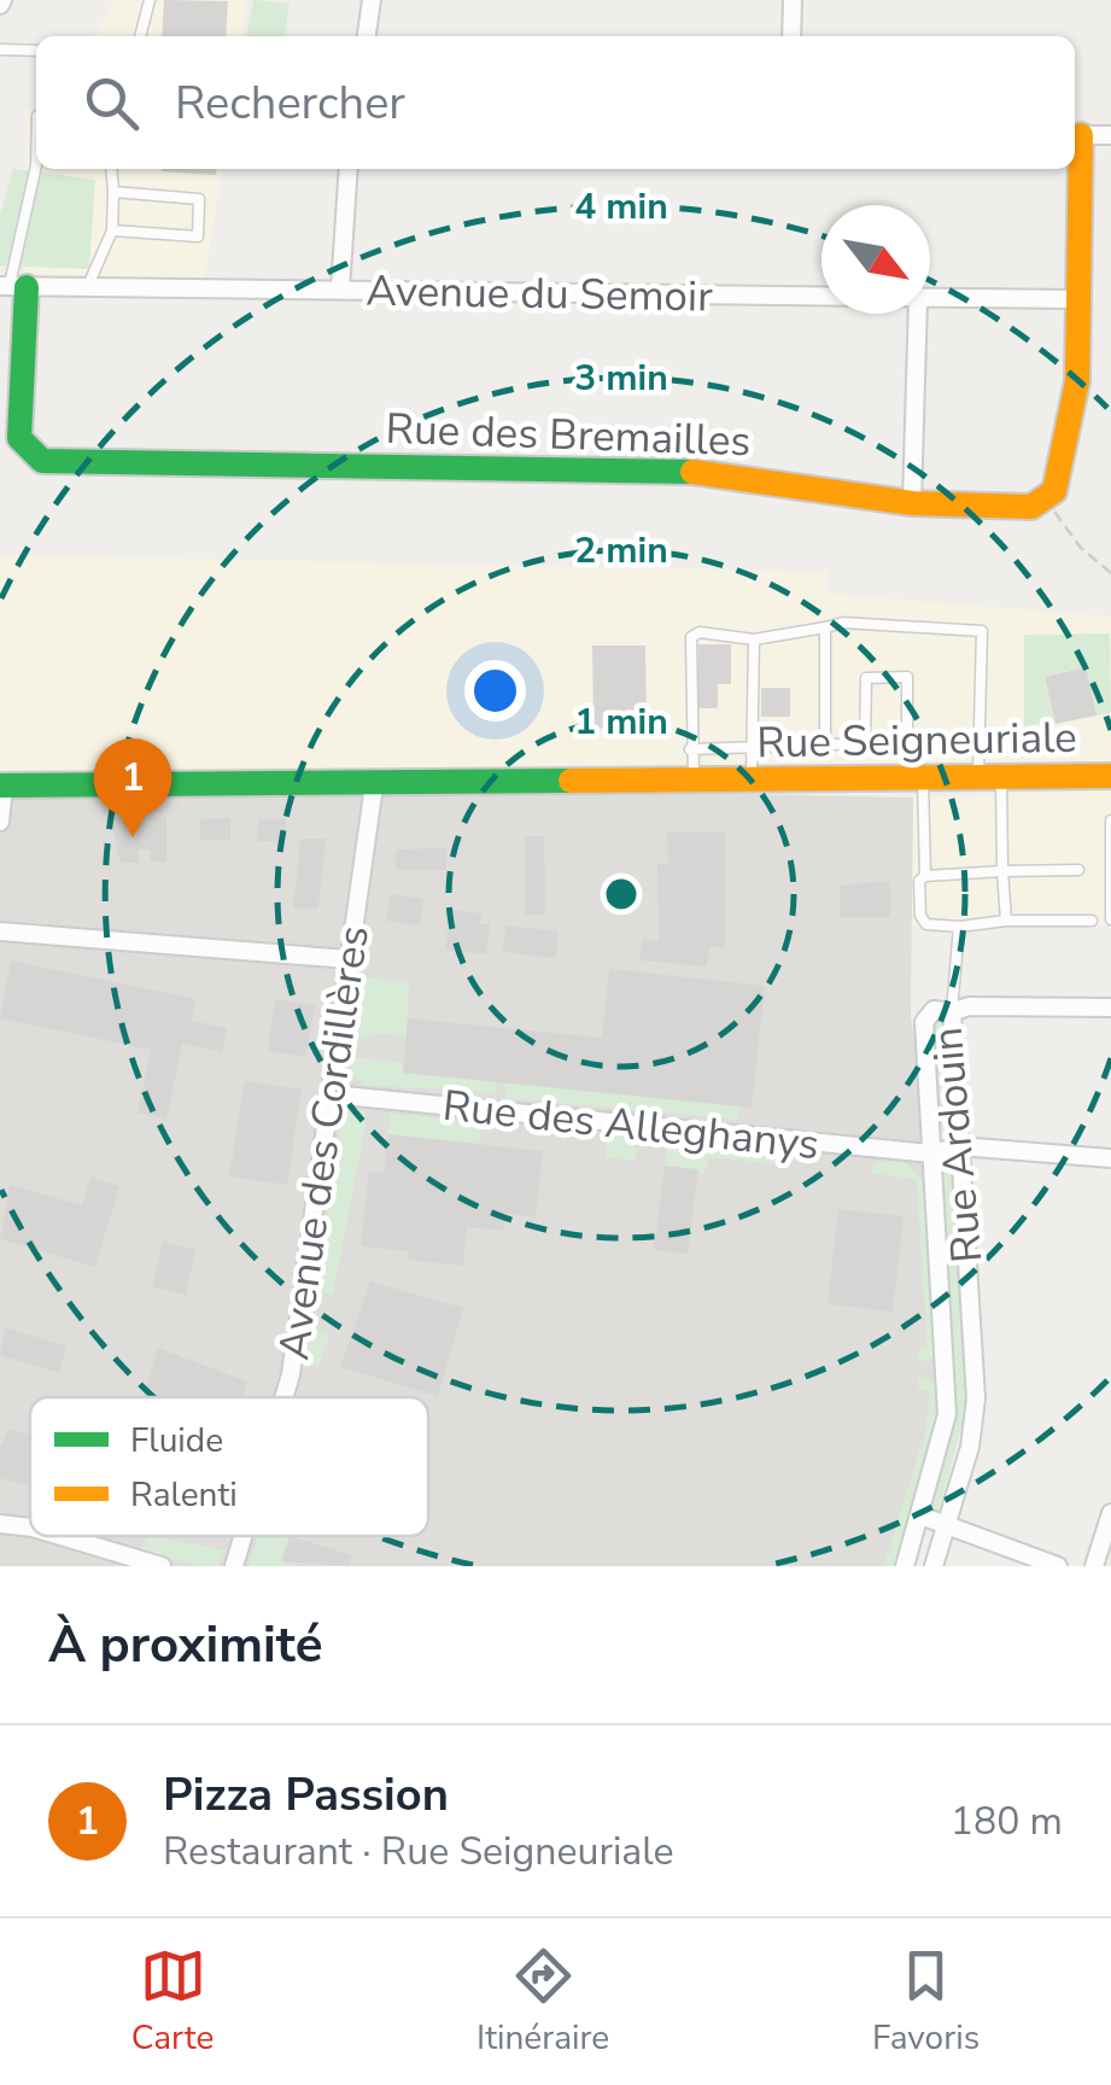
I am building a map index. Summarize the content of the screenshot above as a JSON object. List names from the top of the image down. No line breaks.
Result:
{"streets":{"street":["Avenue du Semoir","Rue des Bremailles","Rue Seigneuriale","Rue des Alleghanys","Avenue des Cordillères","Rue Ardouin"]},"crossings":[["Avenue du Semoir","Rue des Bremailles"],["Rue Seigneuriale","Avenue des Cordillères"],["Rue des Alleghanys","Avenue des Cordillères"],["Rue des Alleghanys","Rue Ardouin"]],"legend":["Fluide","Ralenti"],"north":"bottom right","page":{"search":"Rechercher","pins":"1","heading":"À proximité","list":[{"mark":"1","name":"Pizza Passion","note":"Restaurant · Rue Seigneuriale","value":"180 m"}],"nav":["Carte","Itinéraire","Favoris"]},"rings":["4 min","3 min","2 min","1 min"]}
